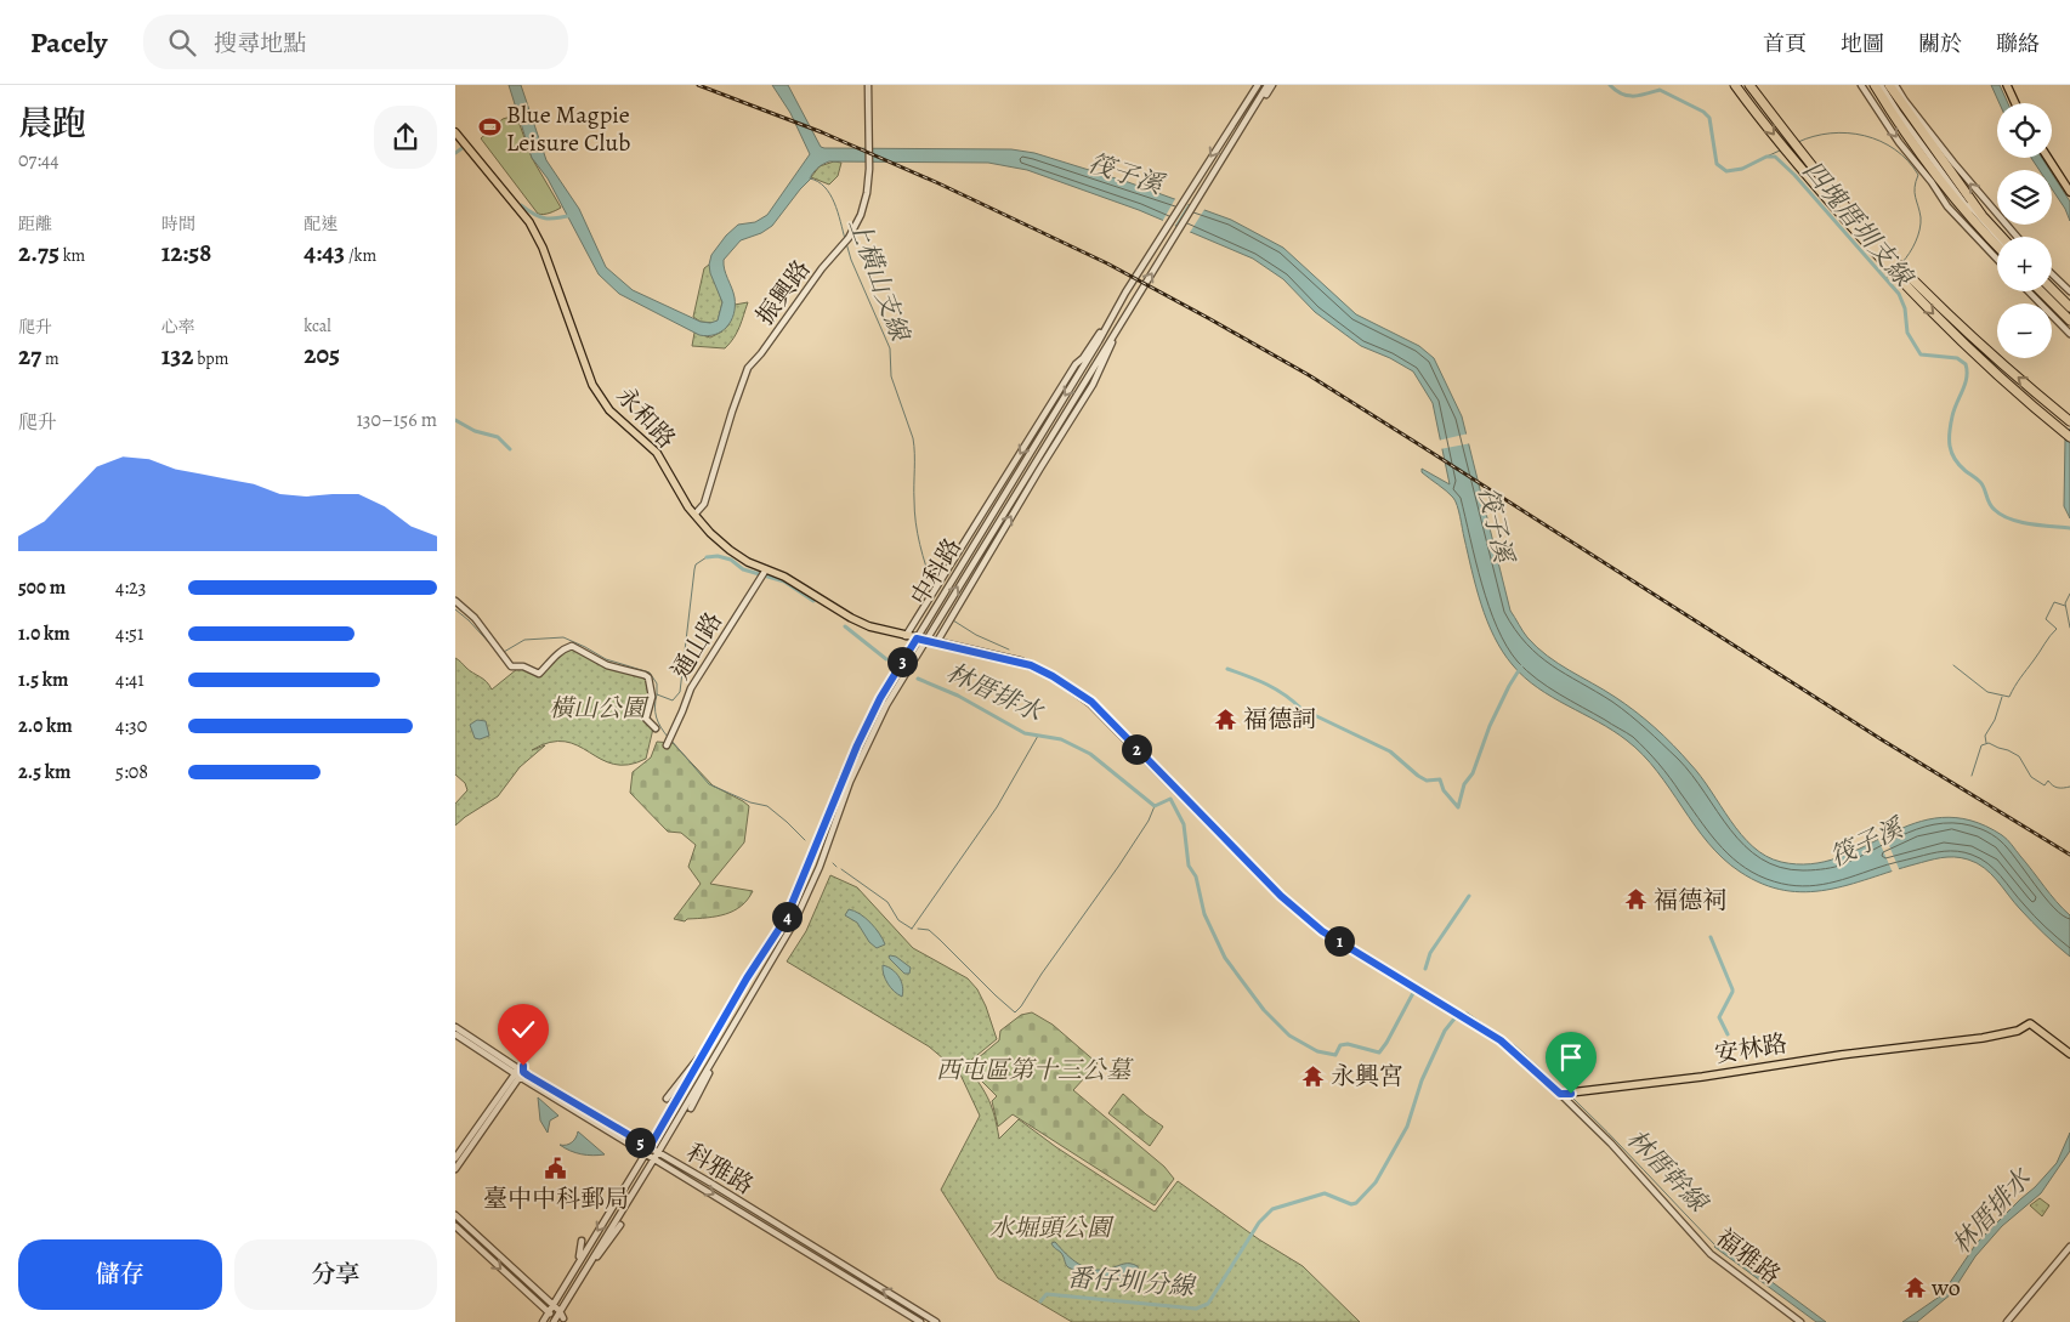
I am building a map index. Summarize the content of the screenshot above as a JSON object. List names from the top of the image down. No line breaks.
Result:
{"streets":{"main road":["永和路","安林路","福雅路"],"street":["振興路","中科路","通山路","科雅路"]},"crossings":[["振興路","永和路"],["永和路","中科路"],["永和路","通山路"],["永和路","福雅路"],["中科路","科雅路"],["中科路","福雅路"],["安林路","福雅路"]],"water":["筏子溪","四塊厝圳支線","上橫山支線","林厝排水","林厝幹線","番仔圳分線"],"parks":["橫山公園","西屯區第十三公墓","水堀頭公園"],"places":{"sports":["Blue Magpie Leisure Club"],"temple":["福德詞","福德祠","永興宮","wo"],"public building":["臺中中科郵局"]},"page":{"header":"Pacely","search":"搜尋地點","nav":["首頁","地圖","關於","聯絡"],"heading":["晨跑","07:44"],"map_buttons":["+","−"],"stats":[["距離","2.75 km"],["時間","12:58"],["配速","4:43 /km"],["爬升","27 m"],["心率","132 bpm"],["kcal","205"]],"chart":["爬升","130–156 m"],"list":[{"name":"500 m","note":"4:23"},{"name":"1.0 km","note":"4:51"},{"name":"1.5 km","note":"4:41"},{"name":"2.0 km","note":"4:30"},{"name":"2.5 km","note":"5:08"}],"pins":["3","2","4","1","5"],"buttons":["儲存","分享"]}}
